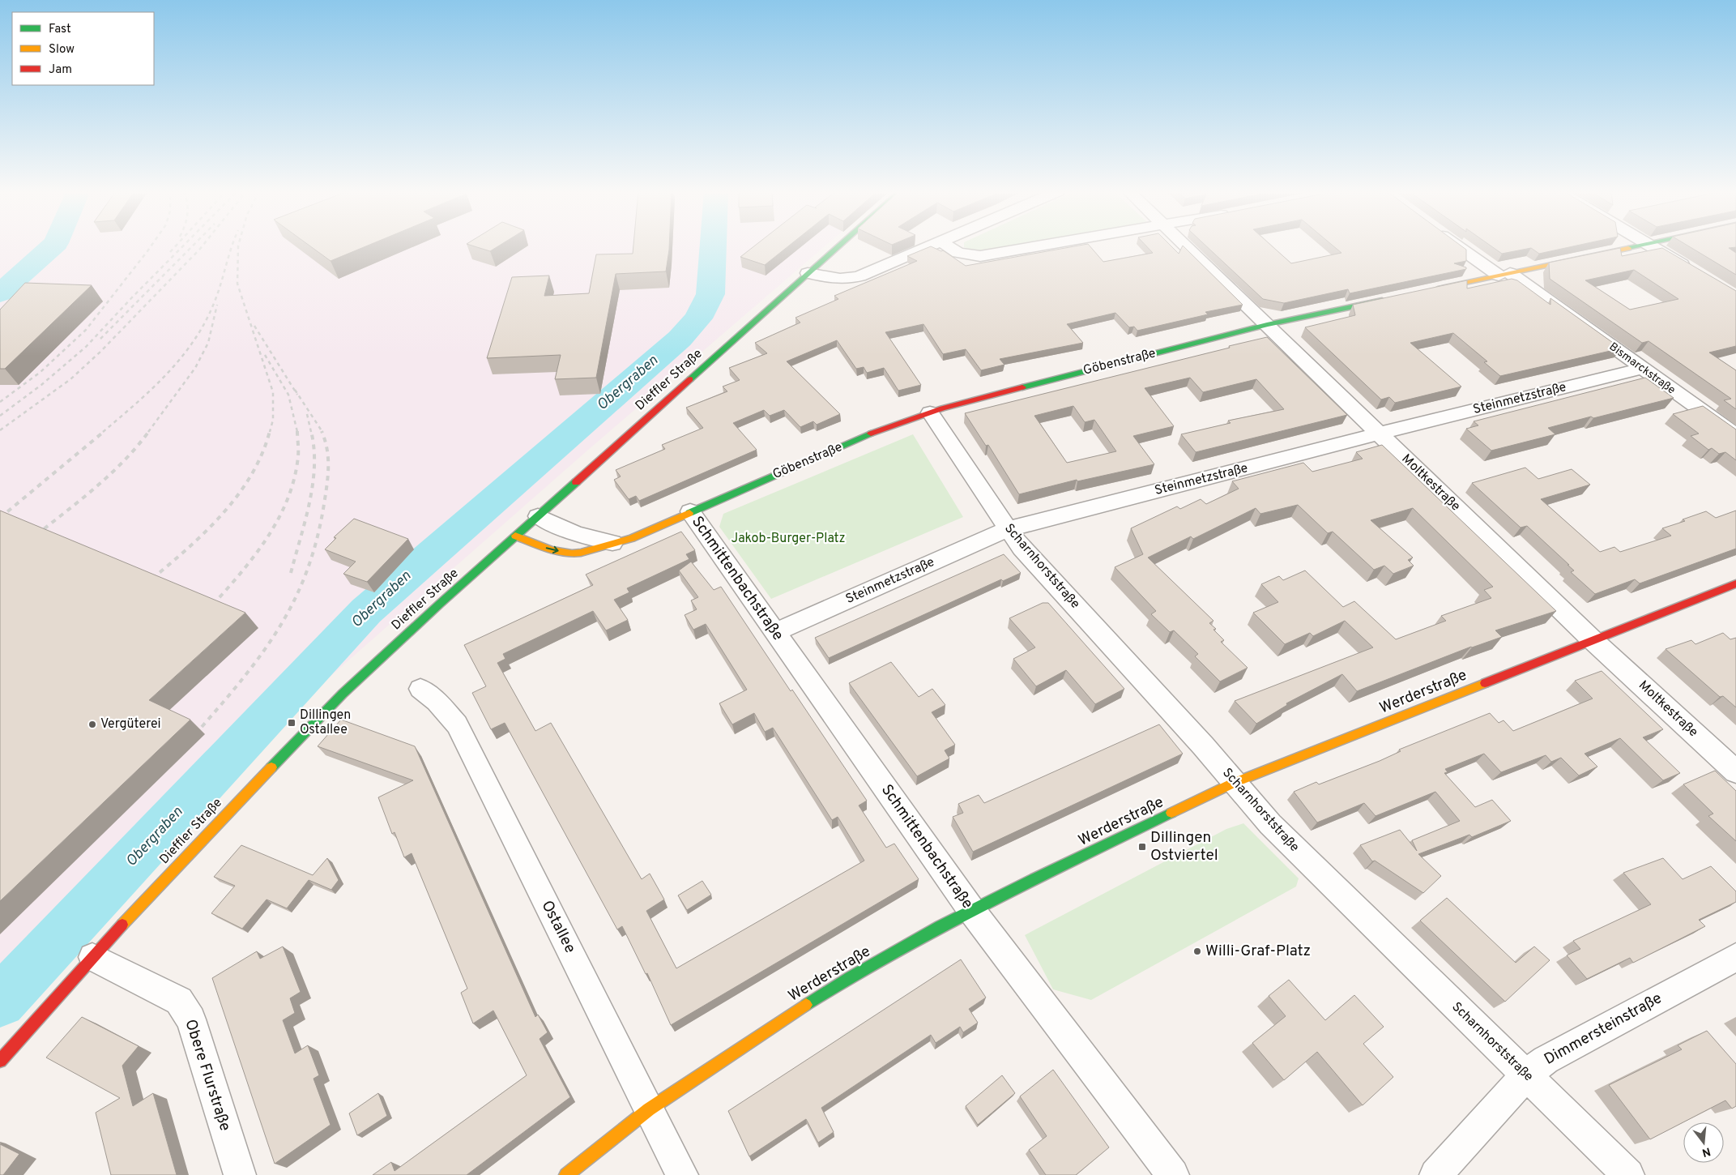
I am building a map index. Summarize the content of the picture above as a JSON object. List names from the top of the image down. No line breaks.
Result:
{"streets":{"street":["Göbenstraße","Bismarckstraße","Dieffler Straße","Steinmetzstraße","Moltkestraße","Scharnhorststraße","Schmittenbachstraße","Werderstraße","Ostallee","Dimmersteinstraße","Obere Flurstraße"]},"crossings":[["Göbenstraße","Dieffler Straße"],["Göbenstraße","Moltkestraße"],["Göbenstraße","Scharnhorststraße"],["Göbenstraße","Schmittenbachstraße"],["Bismarckstraße","Steinmetzstraße"],["Dieffler Straße","Obere Flurstraße"],["Steinmetzstraße","Moltkestraße"],["Steinmetzstraße","Scharnhorststraße"],["Steinmetzstraße","Schmittenbachstraße"],["Moltkestraße","Werderstraße"],["Scharnhorststraße","Werderstraße"],["Scharnhorststraße","Dimmersteinstraße"],["Schmittenbachstraße","Werderstraße"],["Werderstraße","Ostallee"]],"water":["Obergraben"],"parks":["Jakob-Burger-Platz"],"places":{"transit":["Dillingen Ostallee","Dillingen Ostviertel"],"other":["Vergüterei","Willi-Graf-Platz"]},"legend":["Fast","Slow","Jam"],"north":"bottom"}
